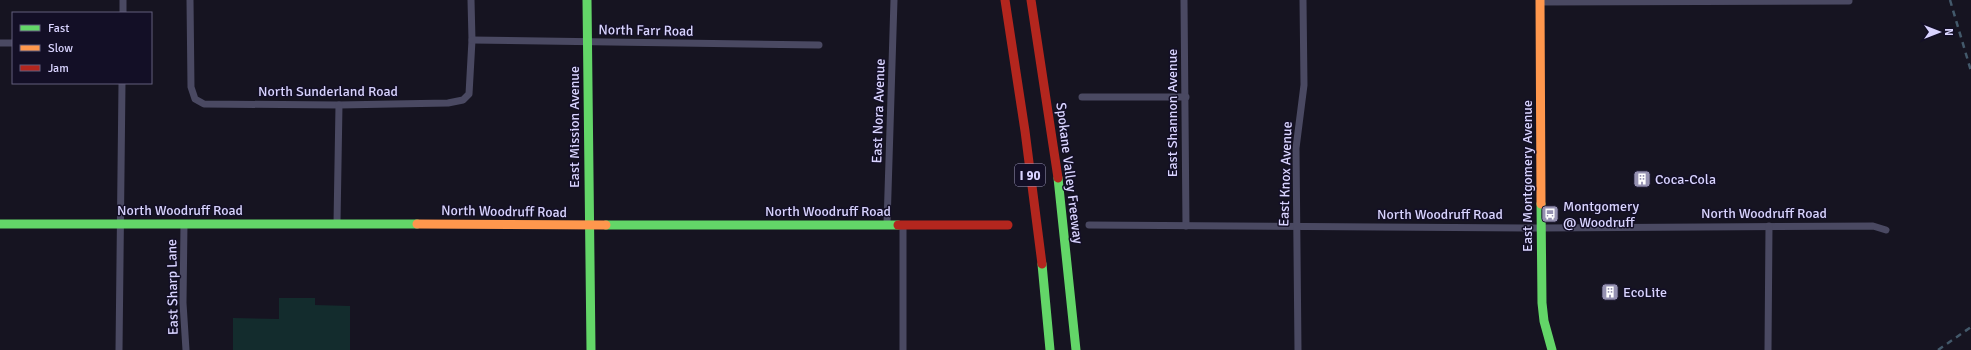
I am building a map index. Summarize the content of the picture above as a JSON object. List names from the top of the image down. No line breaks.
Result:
{"streets":{"main road":["East Mission Avenue","Spokane Valley Freeway","I 90","East Montgomery Avenue","North Woodruff Road"],"street":["North Farr Road","North Sunderland Road","East Nora Avenue","East Shannon Avenue","East Knox Avenue","East Sharp Lane"]},"crossings":[["North Farr Road","North Sunderland Road"],["North Farr Road","East Mission Avenue"],["East Nora Avenue","North Woodruff Road"],["East Shannon Avenue","North Woodruff Road"],["East Mission Avenue","North Woodruff Road"],["East Knox Avenue","North Woodruff Road"],["East Montgomery Avenue","North Woodruff Road"],["North Woodruff Road","East Sharp Lane"]],"places":{"building":["Coca-Cola","EcoLite"],"bus stop":["Montgomery @ Woodruff"]},"legend":["Fast","Slow","Jam"],"north":"right"}
